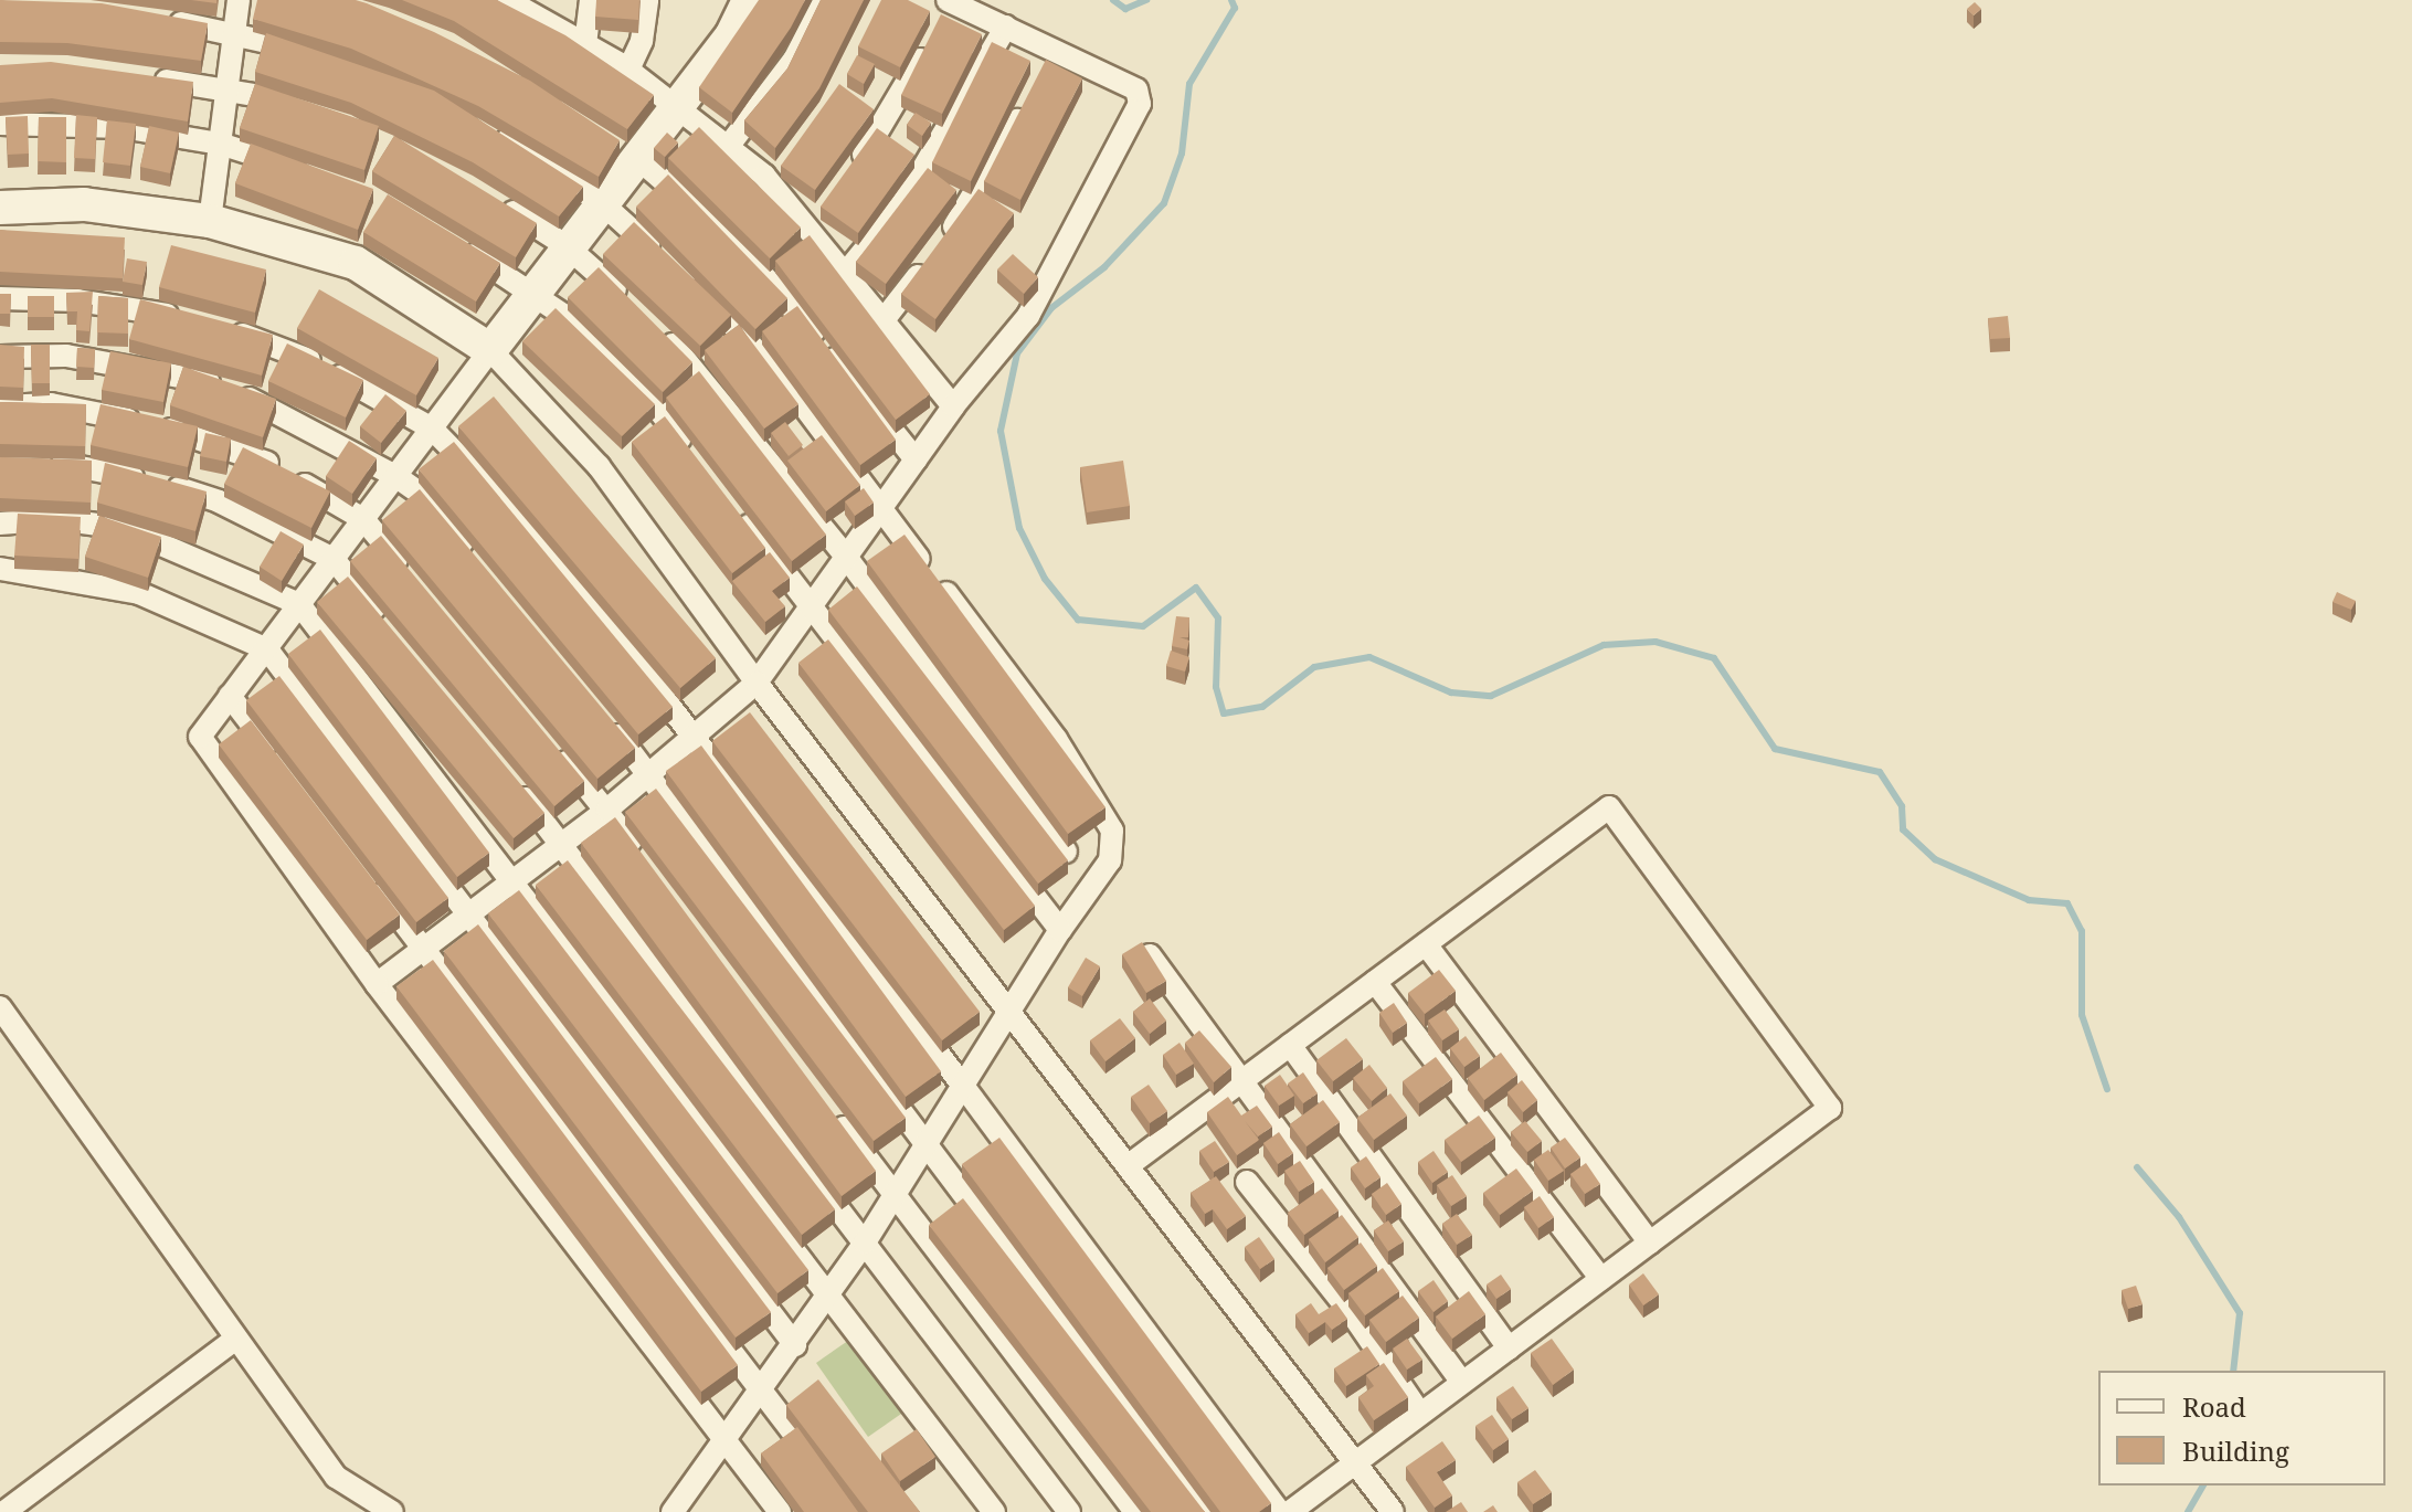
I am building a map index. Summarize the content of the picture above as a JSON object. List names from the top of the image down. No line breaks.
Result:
{"legend":["Road","Building"]}
